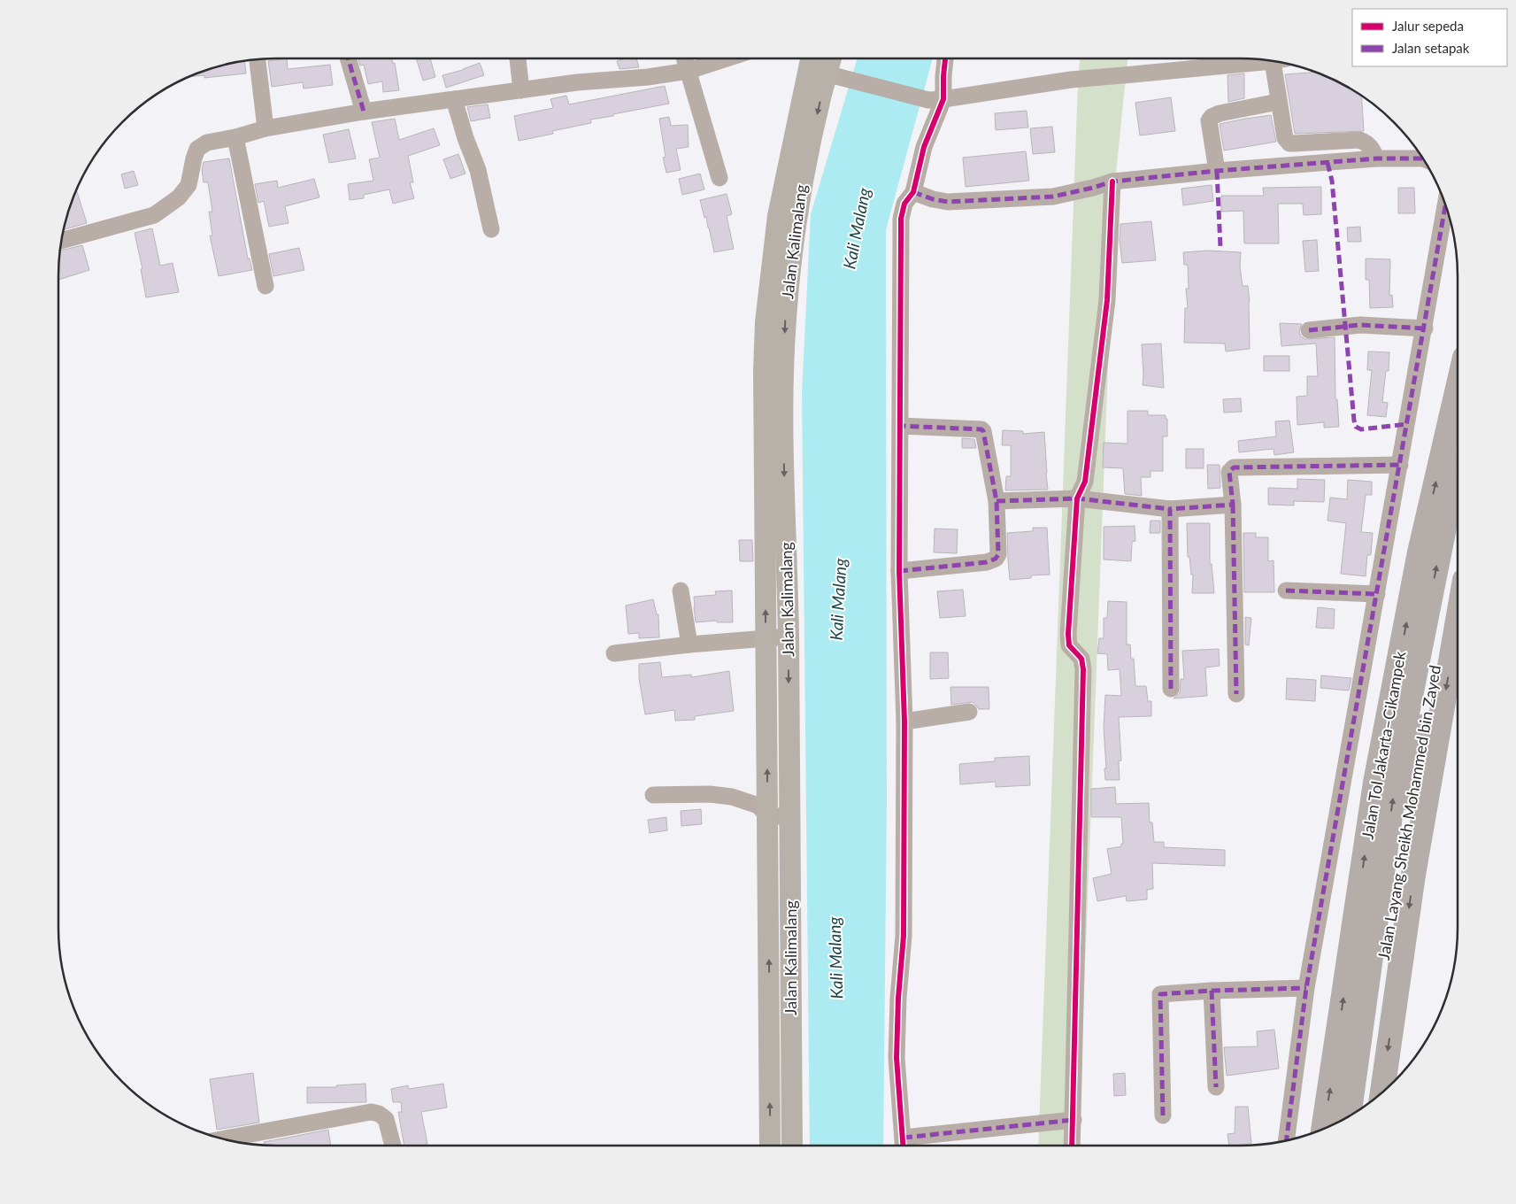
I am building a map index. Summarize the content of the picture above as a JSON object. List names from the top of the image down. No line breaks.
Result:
{"streets":{"highway":["Jalan Tol Jakarta–Cikampek","Jalan Layang Sheikh Mohammed bin Zayed"],"main road":["Jalan Kalimalang"]},"water":["Kali Malang"],"legend":["Jalur sepeda","Jalan setapak"]}
